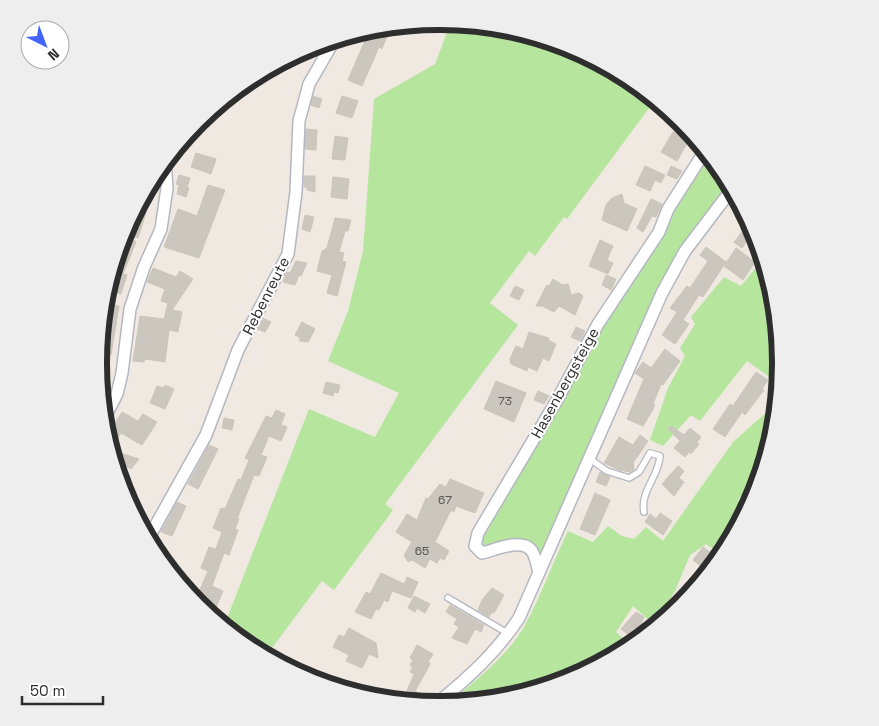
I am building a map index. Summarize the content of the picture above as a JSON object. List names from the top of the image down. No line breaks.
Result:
{"streets":{"street":["Rebenreute","Hasenbergsteige"]},"house_numbers":["73","67","65"],"scale_bar":"50 m","north":"bottom right"}
